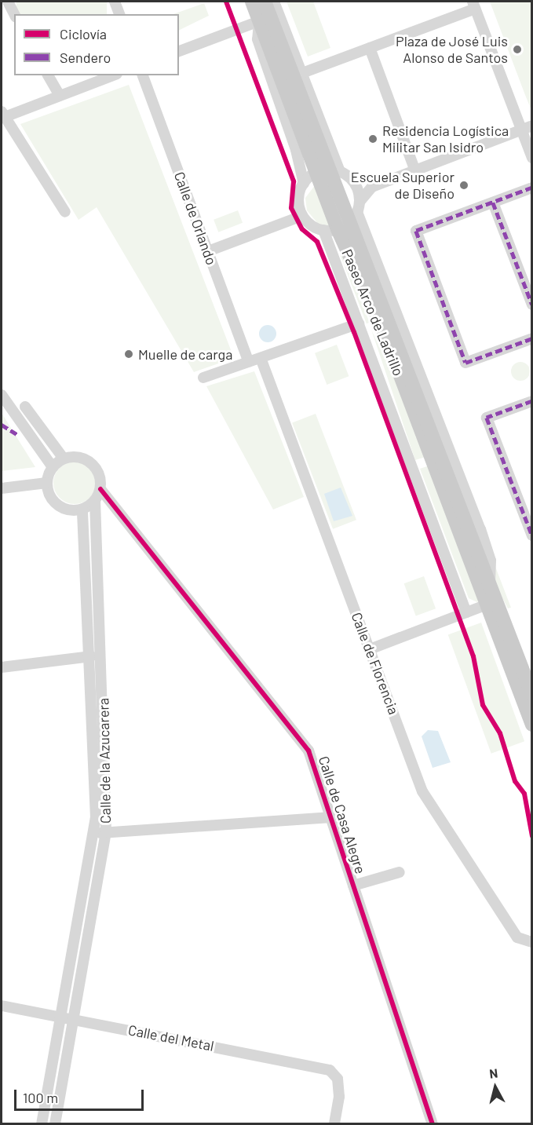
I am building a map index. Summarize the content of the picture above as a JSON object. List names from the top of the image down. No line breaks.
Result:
{"streets":{"main road":["Paseo Arco de Ladrillo"],"street":["Calle de Orlando","Calle de Florencia","Calle de la Azucarera","Calle de Casa Alegre","Calle del Metal"]},"crossings":[["Calle de la Azucarera","Calle de Casa Alegre"],["Calle de la Azucarera","Calle del Metal"]],"places":["Plaza de José Luis Alonso de Santos","Residencia Logística Militar San Isidro","Escuela Superior de Diseño","Muelle de carga"],"legend":["Ciclovía","Sendero"],"scale_bar":"100 m","north":"top"}
